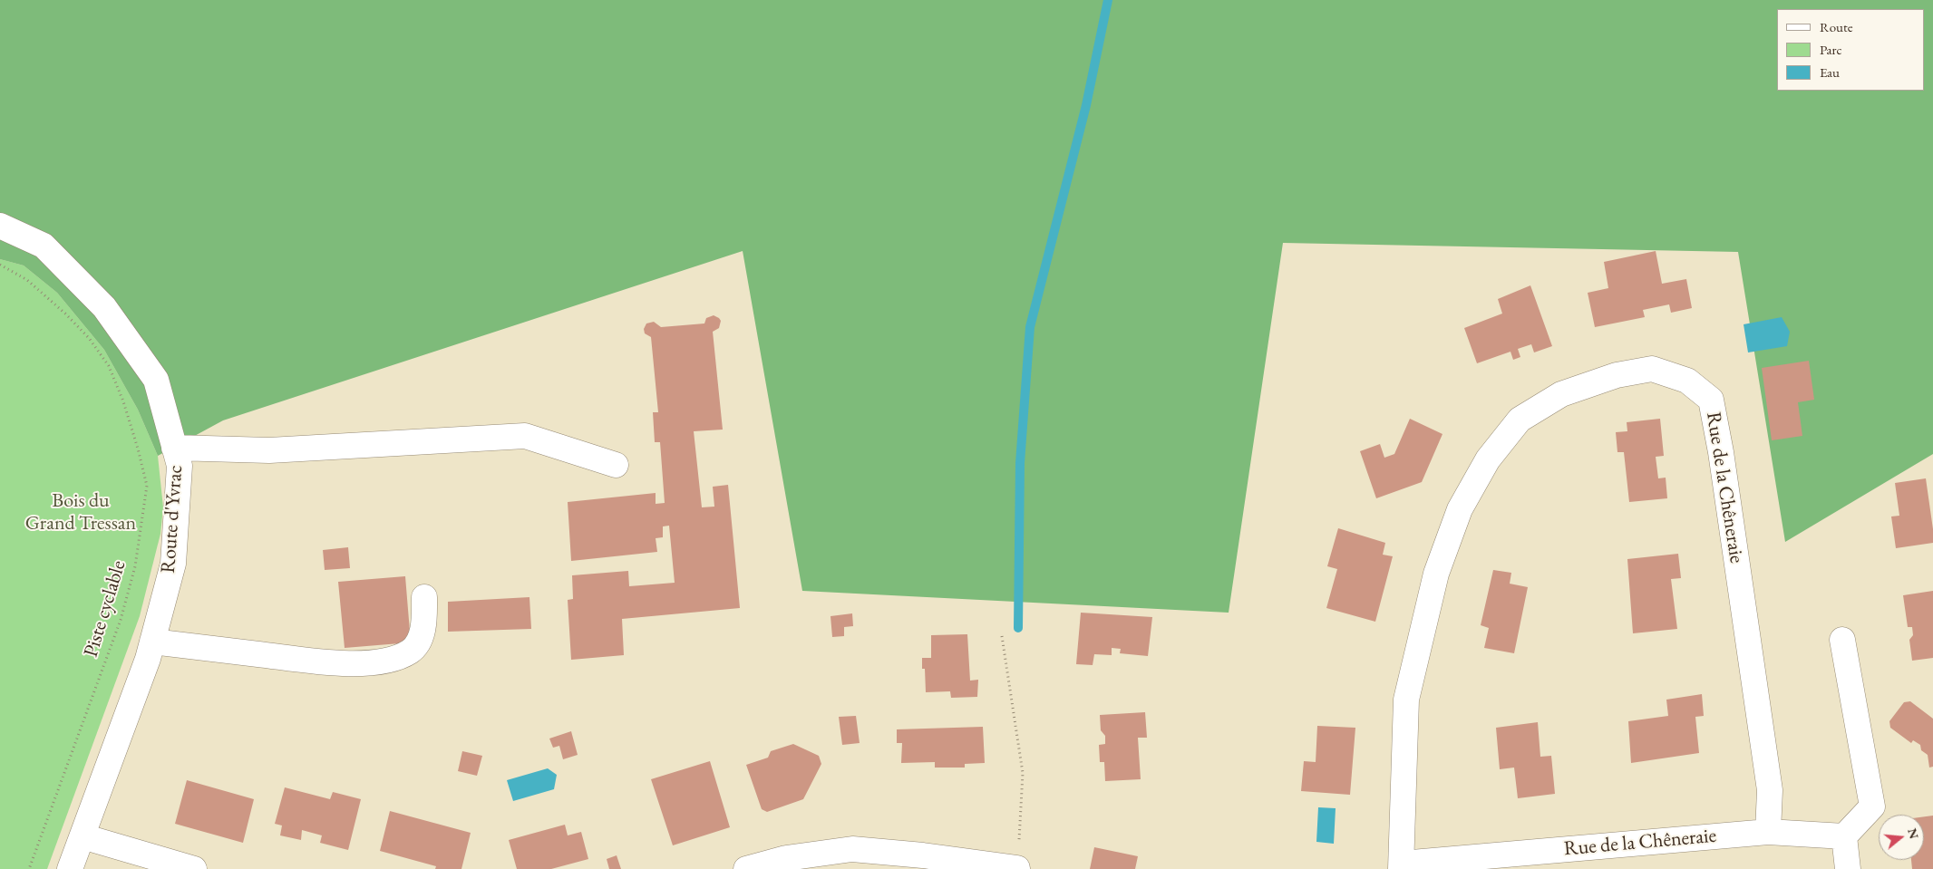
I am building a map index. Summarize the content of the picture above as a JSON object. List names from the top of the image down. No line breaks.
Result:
{"streets":{"street":["Rue de la Chêneraie","Route d'Yvrac"],"path":["Piste cyclable"]},"parks":["Bois du Grand Tressan"],"legend":["Route","Parc","Eau"],"north":"right"}
